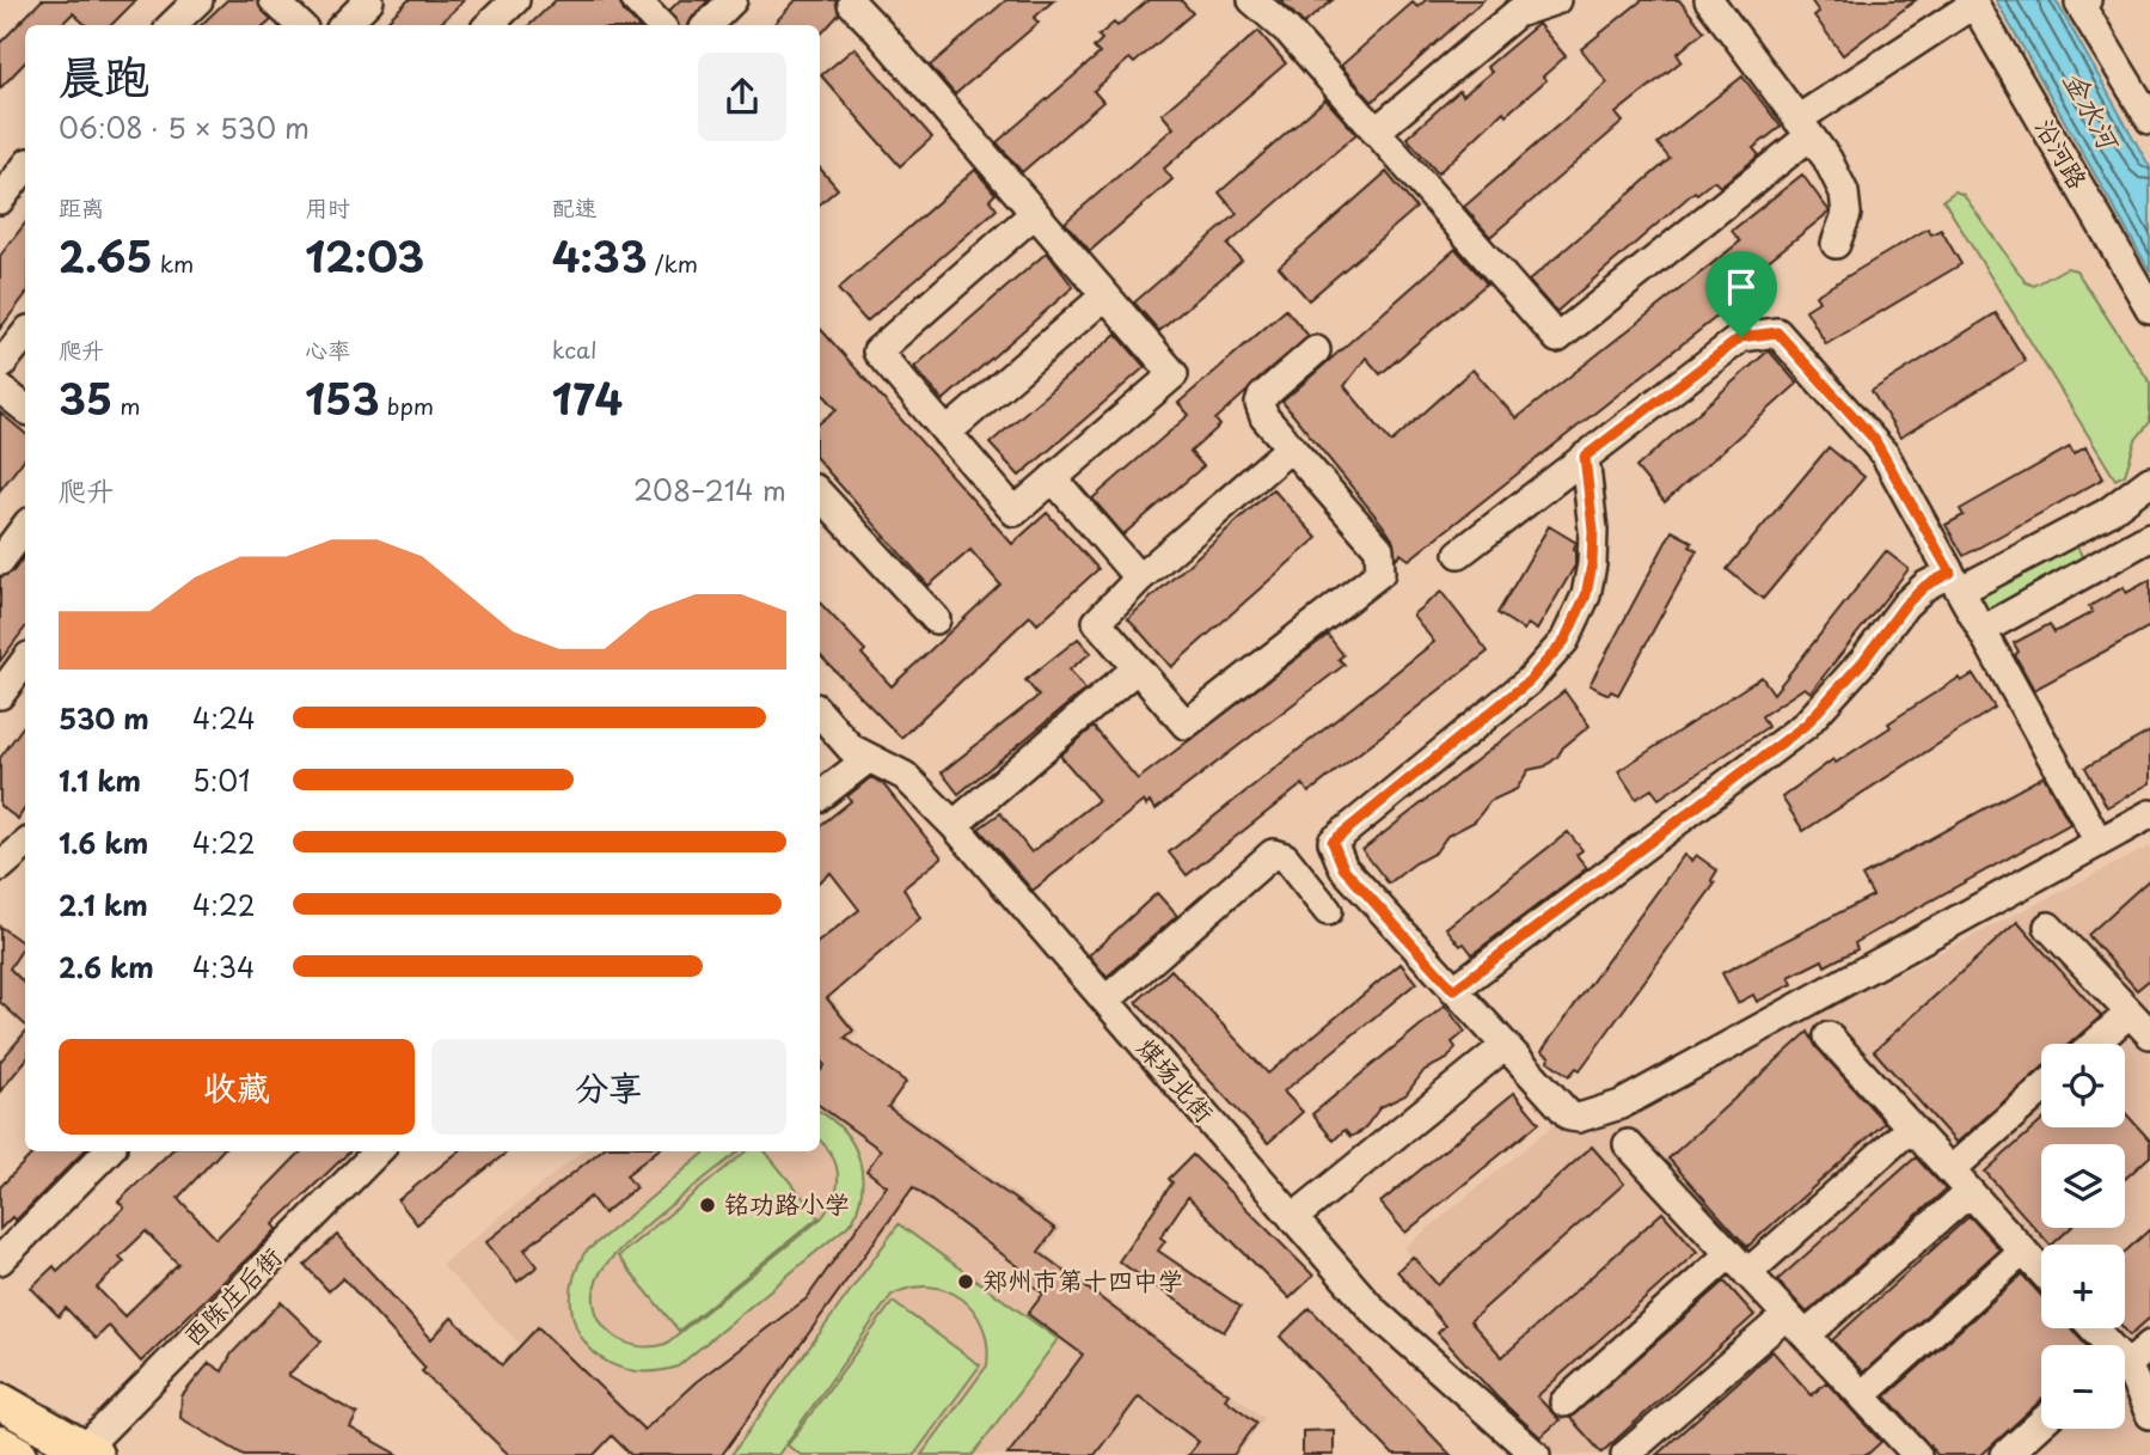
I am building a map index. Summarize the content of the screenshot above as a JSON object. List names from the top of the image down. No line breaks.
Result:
{"streets":{"street":["沿河路","煤场北街","西陈庄后街"]},"water":["金水河"],"places":["铭功路小学","郑州市第十四中学"],"page":{"heading":["晨跑","06:08 · 5 × 530 m"],"stats":[["距离","2.65 km"],["用时","12:03"],["配速","4:33 /km"],["爬升","35 m"],["心率","153 bpm"],["kcal","174"]],"chart":["爬升","208–214 m"],"list":[{"name":"530 m","note":"4:24"},{"name":"1.1 km","note":"5:01"},{"name":"1.6 km","note":"4:22"},{"name":"2.1 km","note":"4:22"},{"name":"2.6 km","note":"4:34"}],"buttons":["收藏","分享"],"map_buttons":["+","−"]}}
